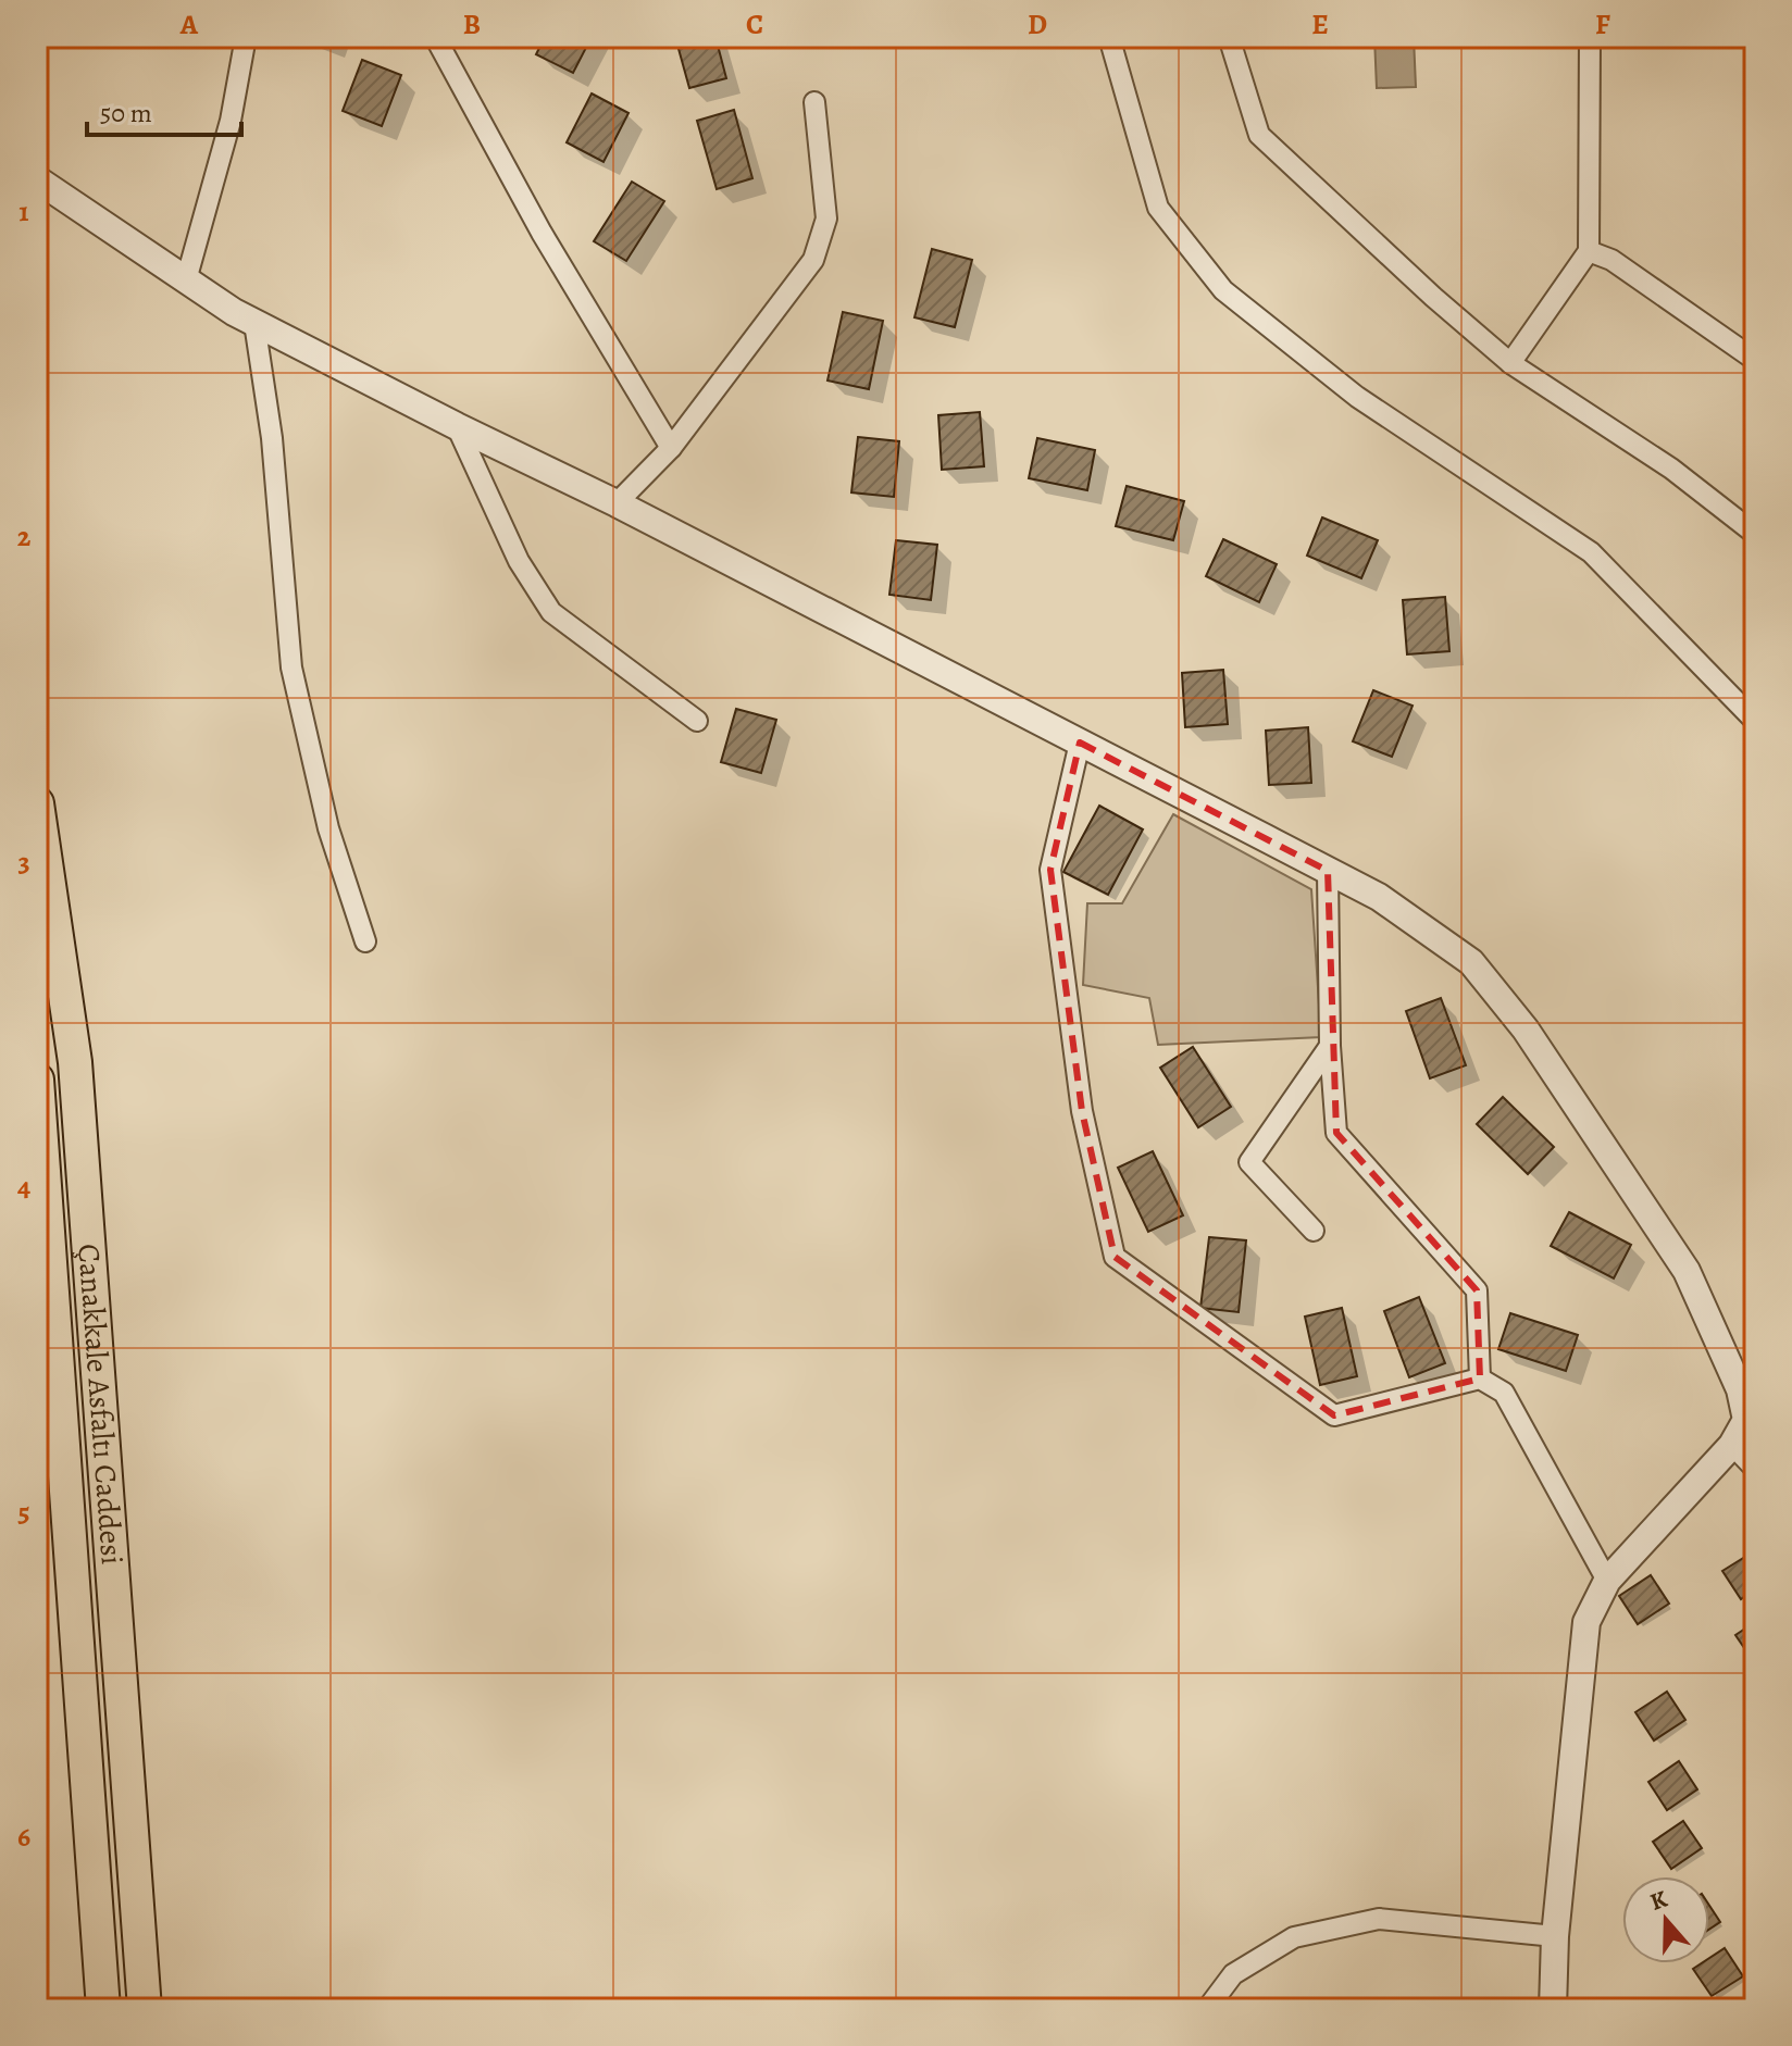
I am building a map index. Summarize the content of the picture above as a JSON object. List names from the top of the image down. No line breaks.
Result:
{"streets":{"highway":["Çanakkale Asfaltı Caddesi"]},"scale_bar":"50 m","north":"top","grid":{"columns":["A","B","C","D","E","F"],"rows":["1","2","3","4","5","6"]}}
